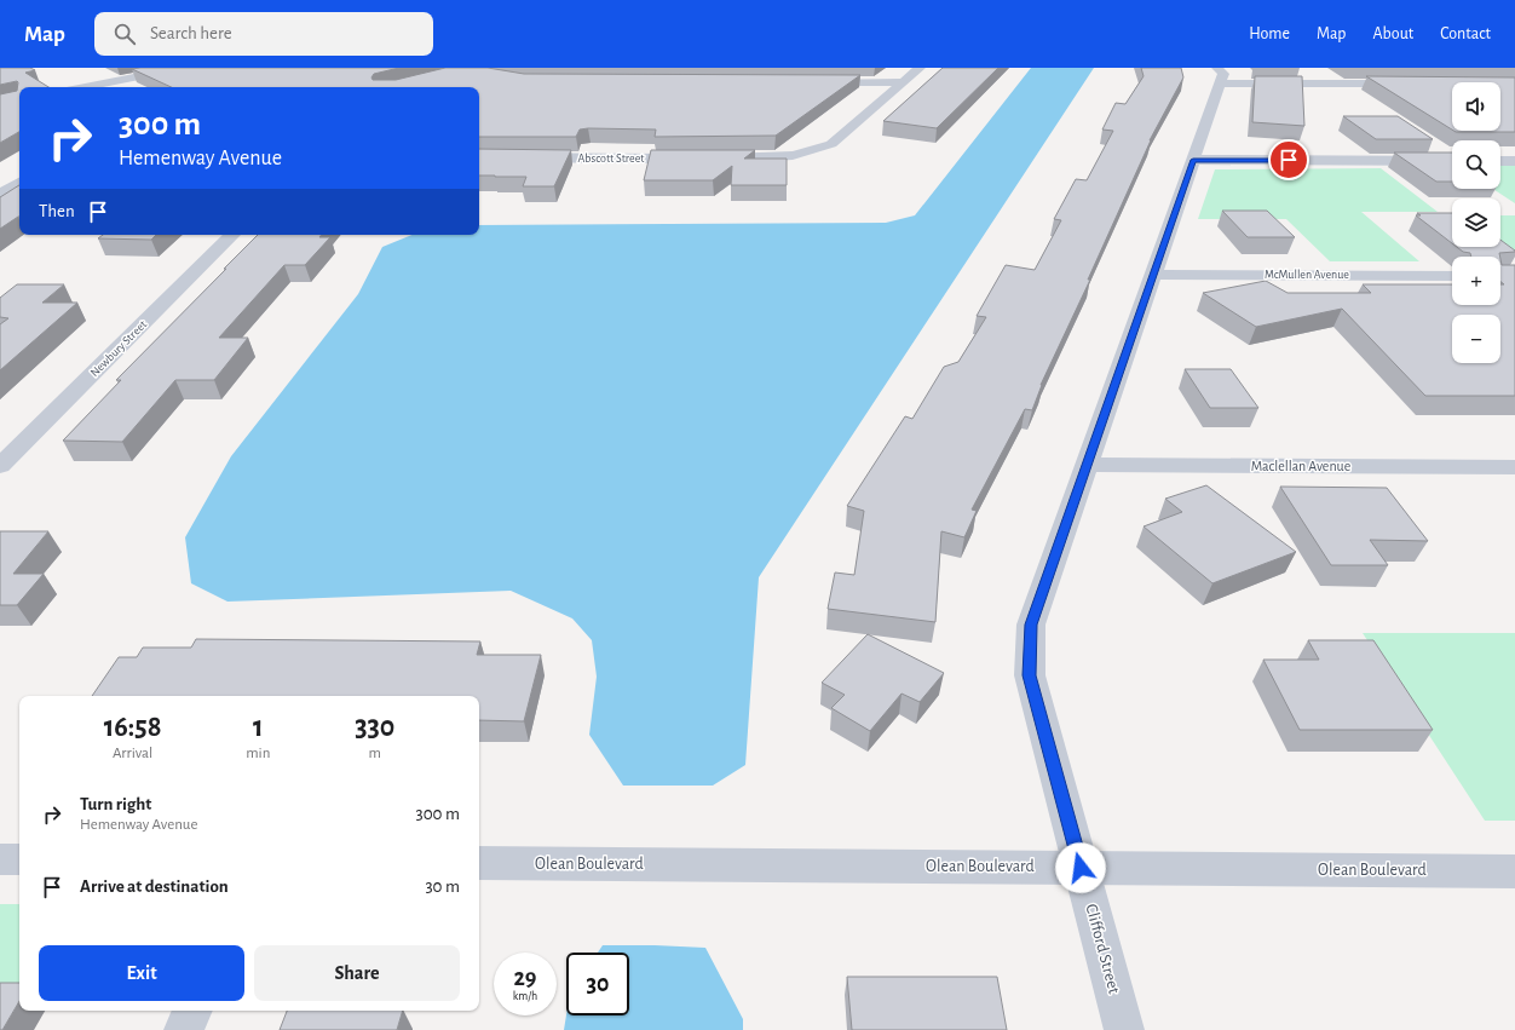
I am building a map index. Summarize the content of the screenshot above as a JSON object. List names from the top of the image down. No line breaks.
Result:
{"streets":{"street":["Abscott Street","McMullen Avenue","Newbury Street","Maclellan Avenue","Olean Boulevard","Clifford Street"]},"crossings":[["McMullen Avenue","Clifford Street"],["Maclellan Avenue","Clifford Street"],["Olean Boulevard","Clifford Street"]],"page":{"header":"Map","search":"Search here","nav":["Home","Map","About","Contact"],"map_buttons":["+","−"],"turn":["300 m","Hemenway Avenue"],"then":"Then","eta":["16:58","Arrival","1","min","330","m"],"list":[{"name":"Turn right","note":"Hemenway Avenue","value":"300 m"},{"name":"Arrive at destination","value":"30 m"}],"buttons":["Exit","Share"],"speed":"29 km/h","limit":"30"}}
